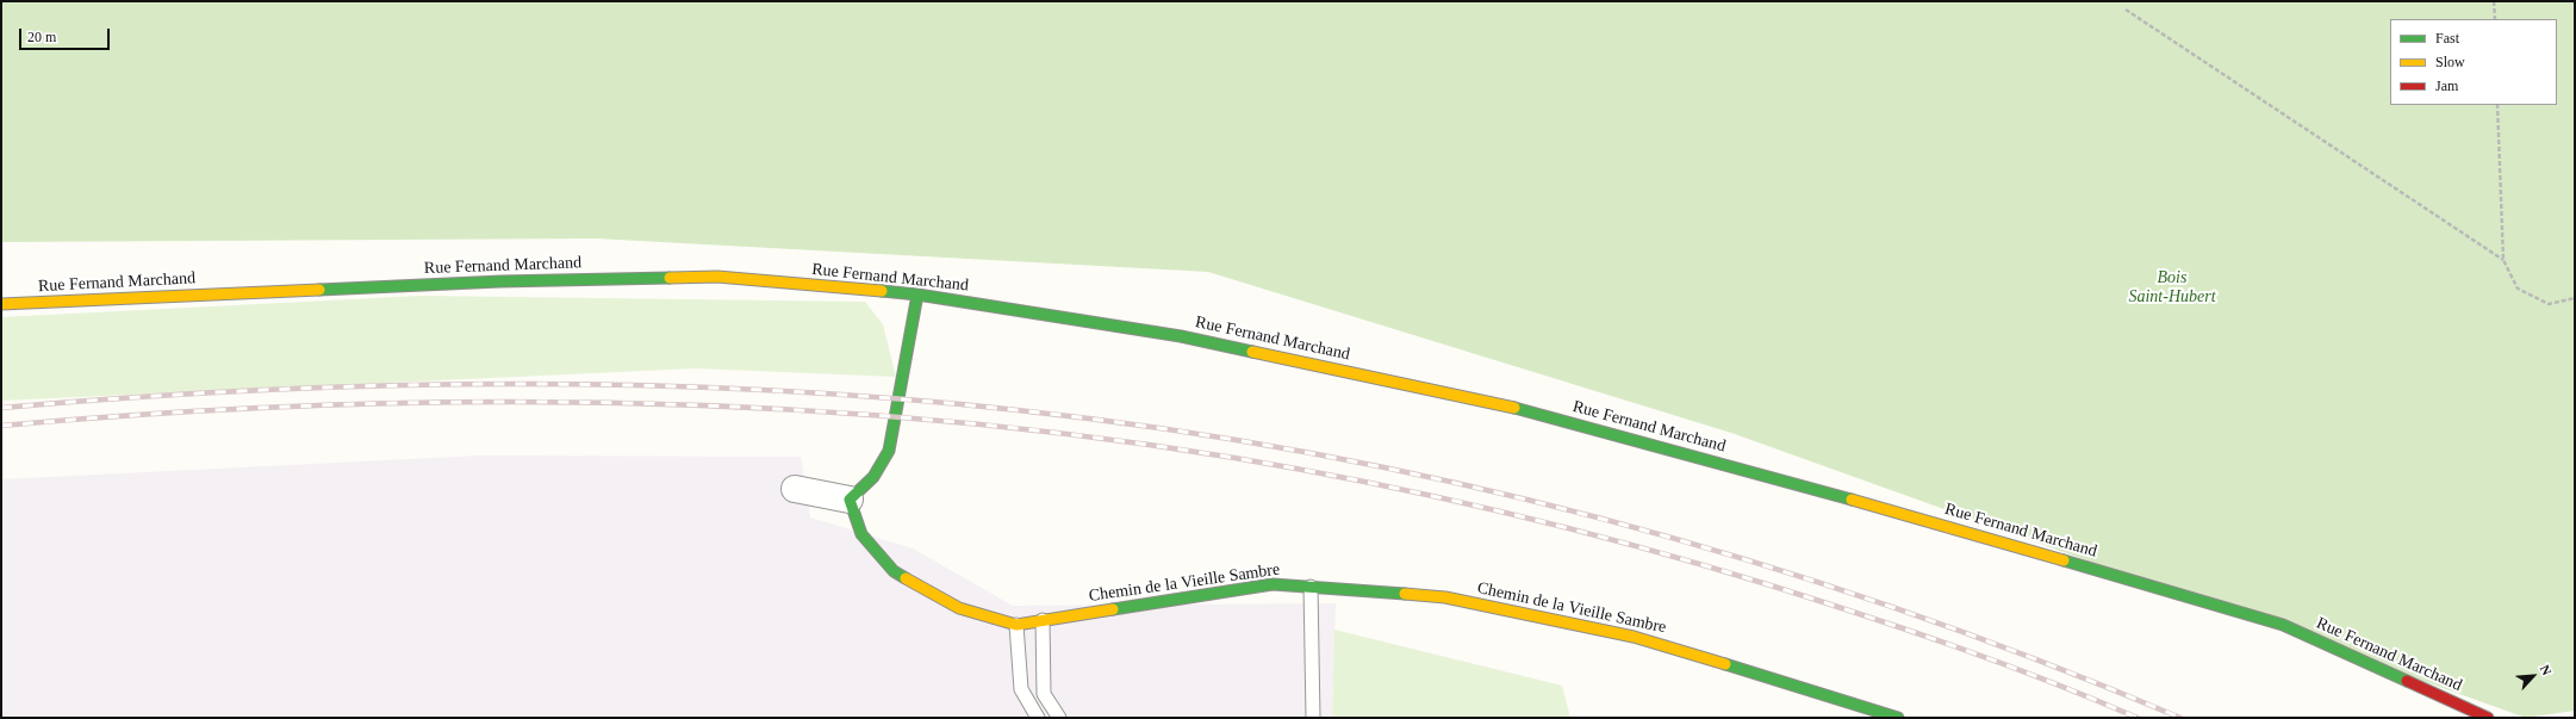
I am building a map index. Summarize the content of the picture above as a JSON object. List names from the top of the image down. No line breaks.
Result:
{"streets":{"street":["Rue Fernand Marchand","Chemin de la Vieille Sambre"]},"parks":["Bois Saint-Hubert"],"legend":["Fast","Slow","Jam"],"scale_bar":"20 m","north":"top right"}
